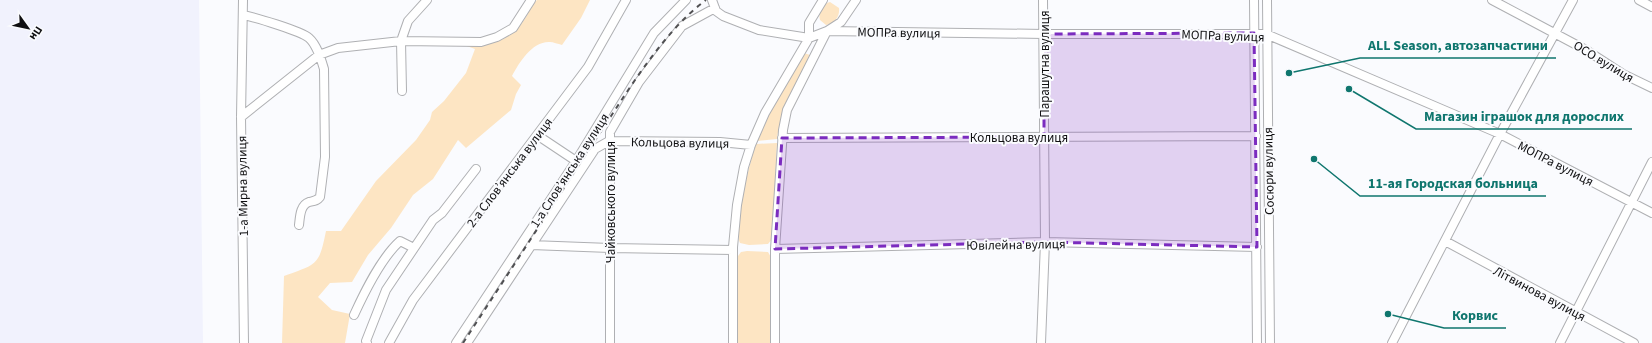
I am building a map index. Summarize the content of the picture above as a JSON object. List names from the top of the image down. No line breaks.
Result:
{"streets":{"street":["МОПРа вулиця","ОСО вулиця","Парашутна вулиця","Кольцова вулиця","1-а Слов’янська вулиця","Сосюри вулиця","2-а Слов’янська вулиця","1-а Мирна вулиця","Чайковського вулиця","Ювілейна вулиця","Літвинова вулиця"]},"crossings":[["МОПРа вулиця","Парашутна вулиця"],["МОПРа вулиця","Сосюри вулиця"],["Парашутна вулиця","Кольцова вулиця"],["Парашутна вулиця","Ювілейна вулиця"],["Кольцова вулиця","Сосюри вулиця"],["Кольцова вулиця","Чайковського вулиця"],["Сосюри вулиця","Ювілейна вулиця"]],"places":["ALL Season, автозапчастини","Магазин іграшок для дорослих","11-ая Городская больница","Корвис"],"north":"bottom right"}
